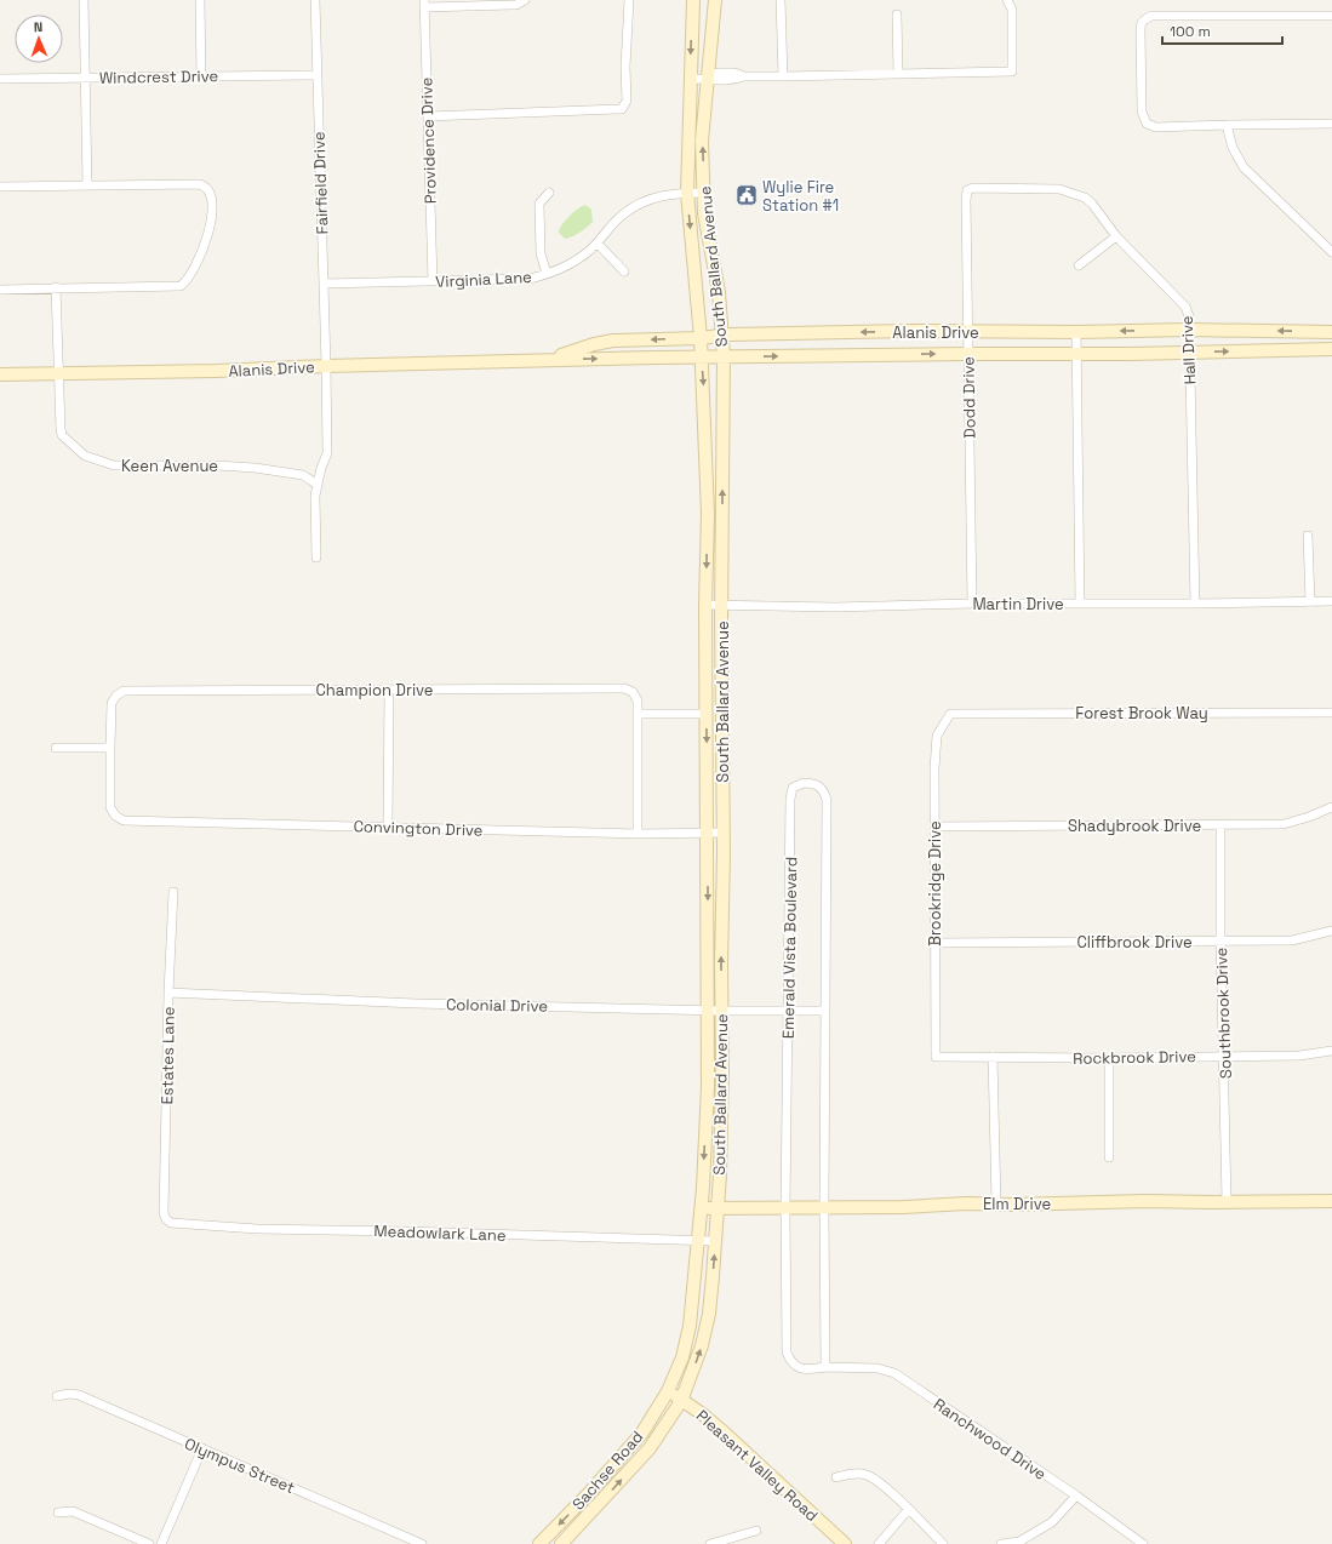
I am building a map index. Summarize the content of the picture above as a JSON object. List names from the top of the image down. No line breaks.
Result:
{"streets":{"main road":["South Ballard Avenue","Alanis Drive","Elm Drive","Pleasant Valley Road","Sachse Road"],"street":["Windcrest Drive","Providence Drive","Fairfield Drive","Virginia Lane","Hall Drive","Dodd Drive","Keen Avenue","Martin Drive","Champion Drive","Forest Brook Way","Shadybrook Drive","Convington Drive","Brookridge Drive","Cliffbrook Drive","Emerald Vista Boulevard","Colonial Drive","Southbrook Drive","Estates Lane","Rockbrook Drive","Meadowlark Lane","Ranchwood Drive","Olympus Street"]},"crossings":[["Windcrest Drive","Fairfield Drive"],["Providence Drive","Virginia Lane"],["Fairfield Drive","Virginia Lane"],["Fairfield Drive","Alanis Drive"],["Fairfield Drive","Keen Avenue"],["South Ballard Avenue","Virginia Lane"],["South Ballard Avenue","Alanis Drive"],["South Ballard Avenue","Martin Drive"],["South Ballard Avenue","Convington Drive"],["South Ballard Avenue","Colonial Drive"],["South Ballard Avenue","Elm Drive"],["South Ballard Avenue","Meadowlark Lane"],["South Ballard Avenue","Pleasant Valley Road"],["South Ballard Avenue","Sachse Road"],["Alanis Drive","Hall Drive"],["Alanis Drive","Dodd Drive"],["Alanis Drive","Keen Avenue"],["Hall Drive","Dodd Drive"],["Hall Drive","Martin Drive"],["Dodd Drive","Martin Drive"],["Champion Drive","Convington Drive"],["Forest Brook Way","Brookridge Drive"],["Shadybrook Drive","Brookridge Drive"],["Shadybrook Drive","Southbrook Drive"],["Brookridge Drive","Cliffbrook Drive"],["Brookridge Drive","Rockbrook Drive"],["Cliffbrook Drive","Southbrook Drive"],["Emerald Vista Boulevard","Colonial Drive"],["Emerald Vista Boulevard","Elm Drive"],["Emerald Vista Boulevard","Ranchwood Drive"],["Colonial Drive","Estates Lane"],["Southbrook Drive","Rockbrook Drive"],["Southbrook Drive","Elm Drive"],["Estates Lane","Meadowlark Lane"],["Pleasant Valley Road","Sachse Road"]],"places":{"public building":["Wylie Fire Station #1"]},"scale_bar":"100 m","north":"top"}
